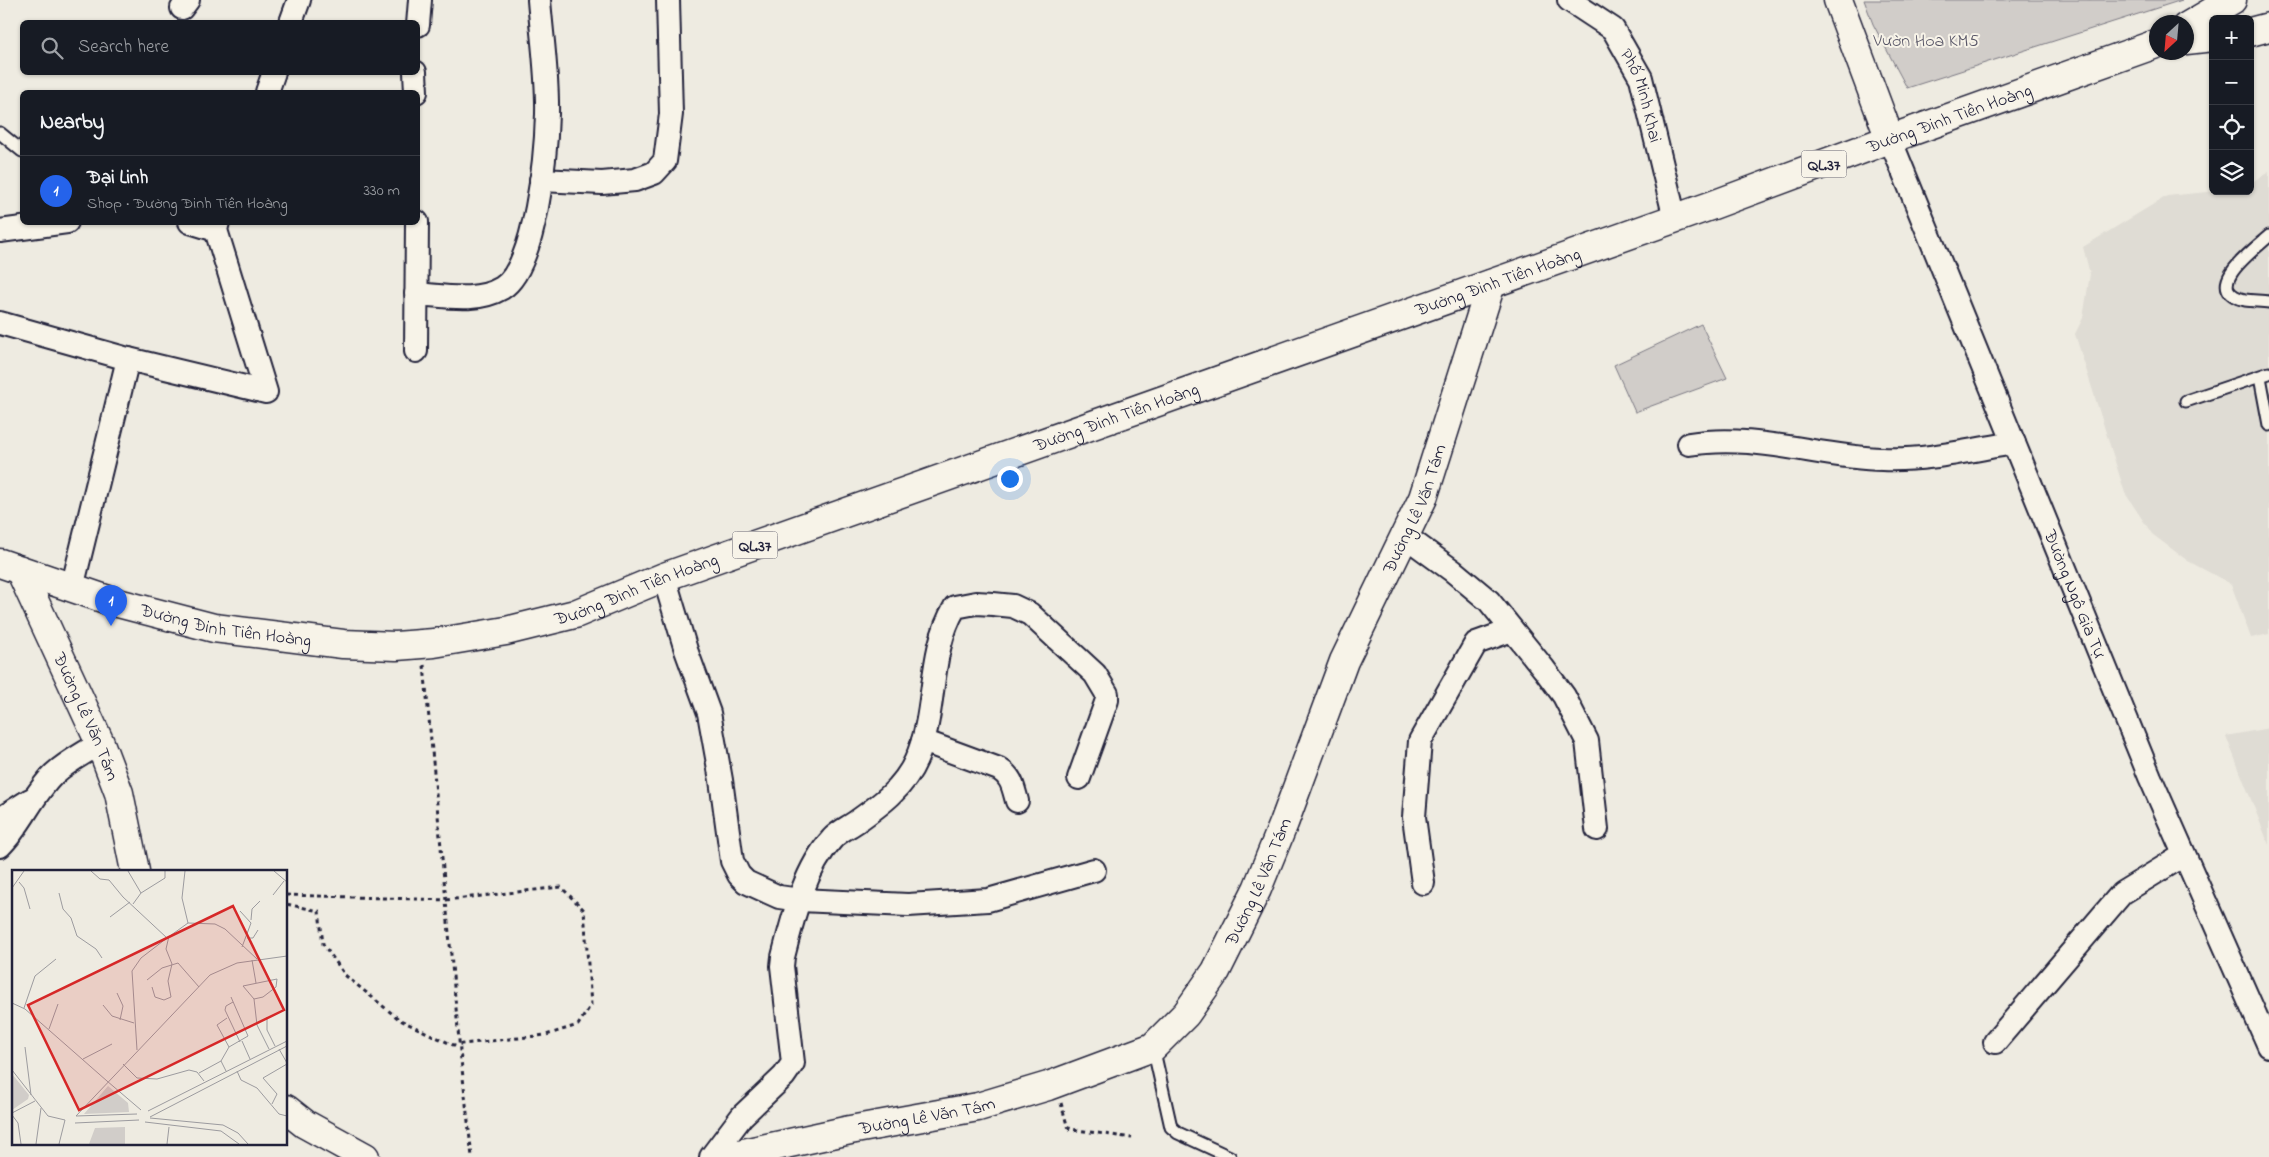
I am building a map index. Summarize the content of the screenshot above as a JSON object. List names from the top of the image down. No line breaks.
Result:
{"streets":{"main road":["Đường Đinh Tiên Hoàng","QL.37","Đường Lê Văn Tám"],"street":["Phố Minh Khai","Đường Ngô Gia Tự"]},"crossings":[["Phố Minh Khai","Đường Đinh Tiên Hoàng"],["Đường Đinh Tiên Hoàng","Đường Lê Văn Tám"],["Đường Đinh Tiên Hoàng","Đường Ngô Gia Tự"]],"parks":["Vườn Hoa KM5"],"north":"bottom left","page":{"map_buttons":["+","−"],"search":"Search here","heading":"Nearby","list":[{"mark":"1","name":"Đại Linh","note":"Shop · Đường Đinh Tiên Hoàng","value":"330 m"}],"pins":"1"}}
